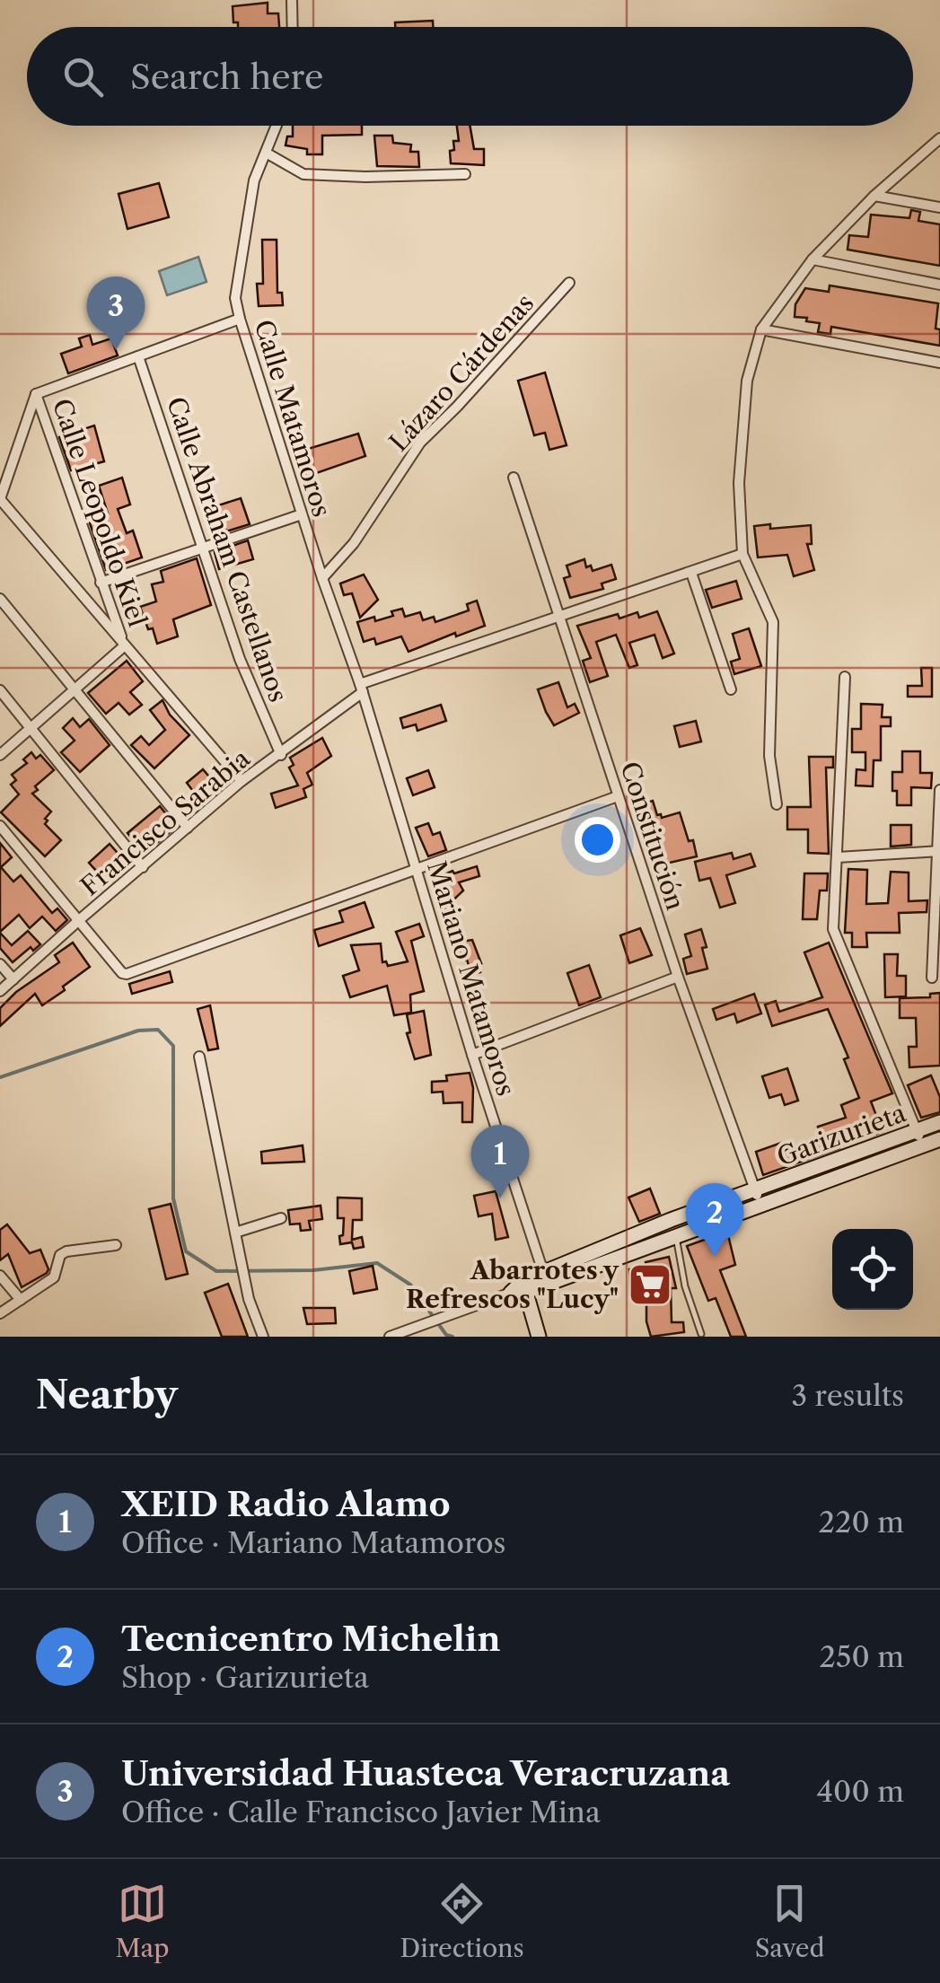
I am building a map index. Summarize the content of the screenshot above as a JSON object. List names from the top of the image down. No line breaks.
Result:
{"streets":{"main road":["Garizurieta"],"street":["Lázaro Cárdenas","Calle Matamoros","Calle Leopoldo Kiel","Calle Abraham Castellanos","Francisco Sarabia","Constitución","Mariano Matamoros"]},"crossings":[["Lázaro Cárdenas","Calle Matamoros"],["Calle Matamoros","Francisco Sarabia"],["Calle Matamoros","Mariano Matamoros"],["Calle Abraham Castellanos","Francisco Sarabia"],["Francisco Sarabia","Constitución"],["Francisco Sarabia","Mariano Matamoros"],["Constitución","Garizurieta"],["Mariano Matamoros","Garizurieta"]],"places":{"supermarket":["Abarrotes y Refrescos \"Lucy\""]},"page":{"search":"Search here","pins":["3","1","2"],"heading":["Nearby","3 results"],"list":[{"mark":"1","name":"XEID Radio Alamo","note":"Office · Mariano Matamoros","value":"220 m"},{"mark":"2","name":"Tecnicentro Michelin","note":"Shop · Garizurieta","value":"250 m"},{"mark":"3","name":"Universidad Huasteca Veracruzana","note":"Office · Calle Francisco Javier Mina","value":"400 m"}],"nav":["Map","Directions","Saved"]}}
